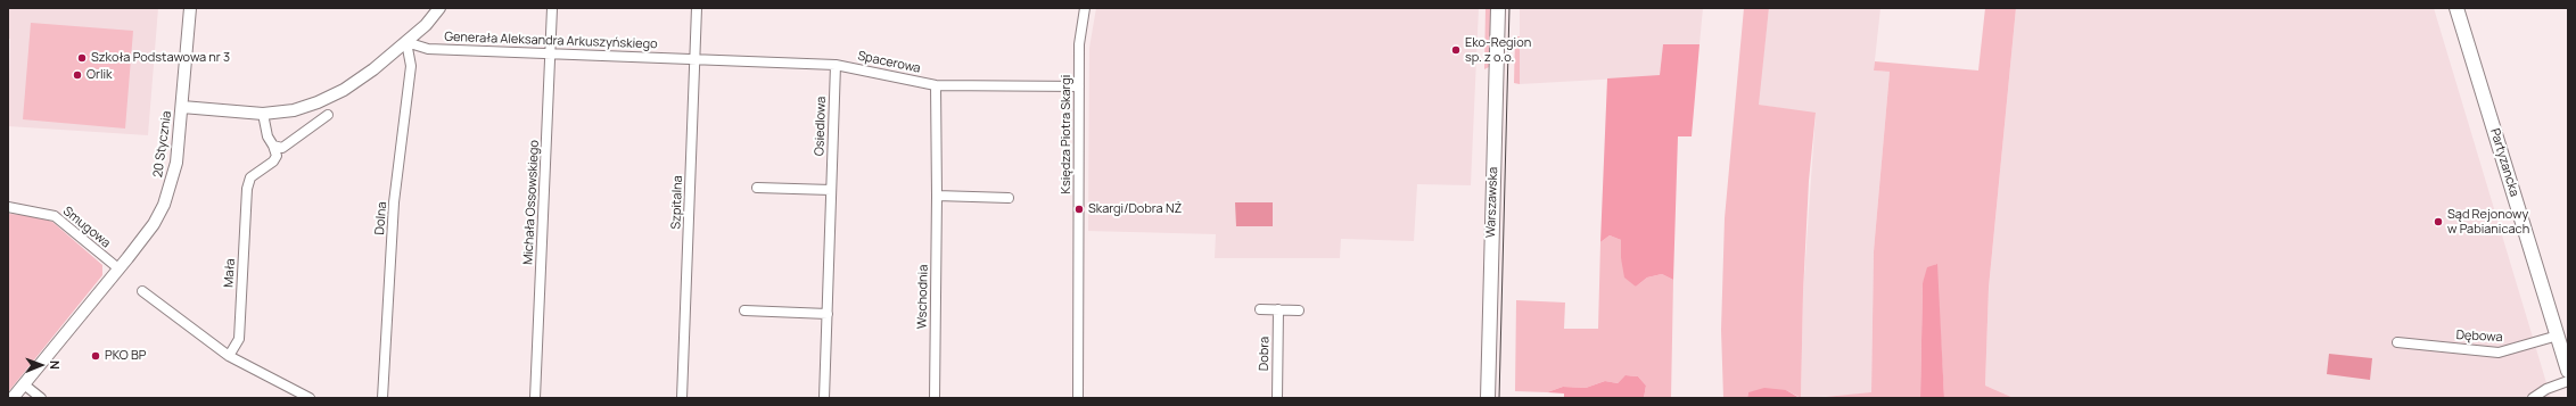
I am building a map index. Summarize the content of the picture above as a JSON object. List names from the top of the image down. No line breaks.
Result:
{"streets":{"main road":["Partyzancka","Warszawska"],"street":["Generała Aleksandra Arkuszyńskiego","Spacerowa","Osiedlowa","Księdza Piotra Skargi","20 Stycznia","Michała Ossowskiego","Szpitalna","Dolna","Smugowa","Mała","Wschodnia","Dębowa","Dobra"]},"crossings":[["Generała Aleksandra Arkuszyńskiego","Spacerowa"],["Generała Aleksandra Arkuszyńskiego","20 Stycznia"],["Generała Aleksandra Arkuszyńskiego","Michała Ossowskiego"],["Generała Aleksandra Arkuszyńskiego","Szpitalna"],["Generała Aleksandra Arkuszyńskiego","Dolna"],["Spacerowa","Osiedlowa"],["Spacerowa","Księdza Piotra Skargi"],["Spacerowa","Szpitalna"],["Spacerowa","Wschodnia"],["20 Stycznia","Dolna"],["20 Stycznia","Smugowa"],["Partyzancka","Dębowa"]],"places":["Eko-Region sp. z o.o.","Szkoła Podstawowa nr 3","Orlik","Skargi/Dobra NŻ","Sąd Rejonowy w Pabianicach","PKO BP"],"north":"right"}
